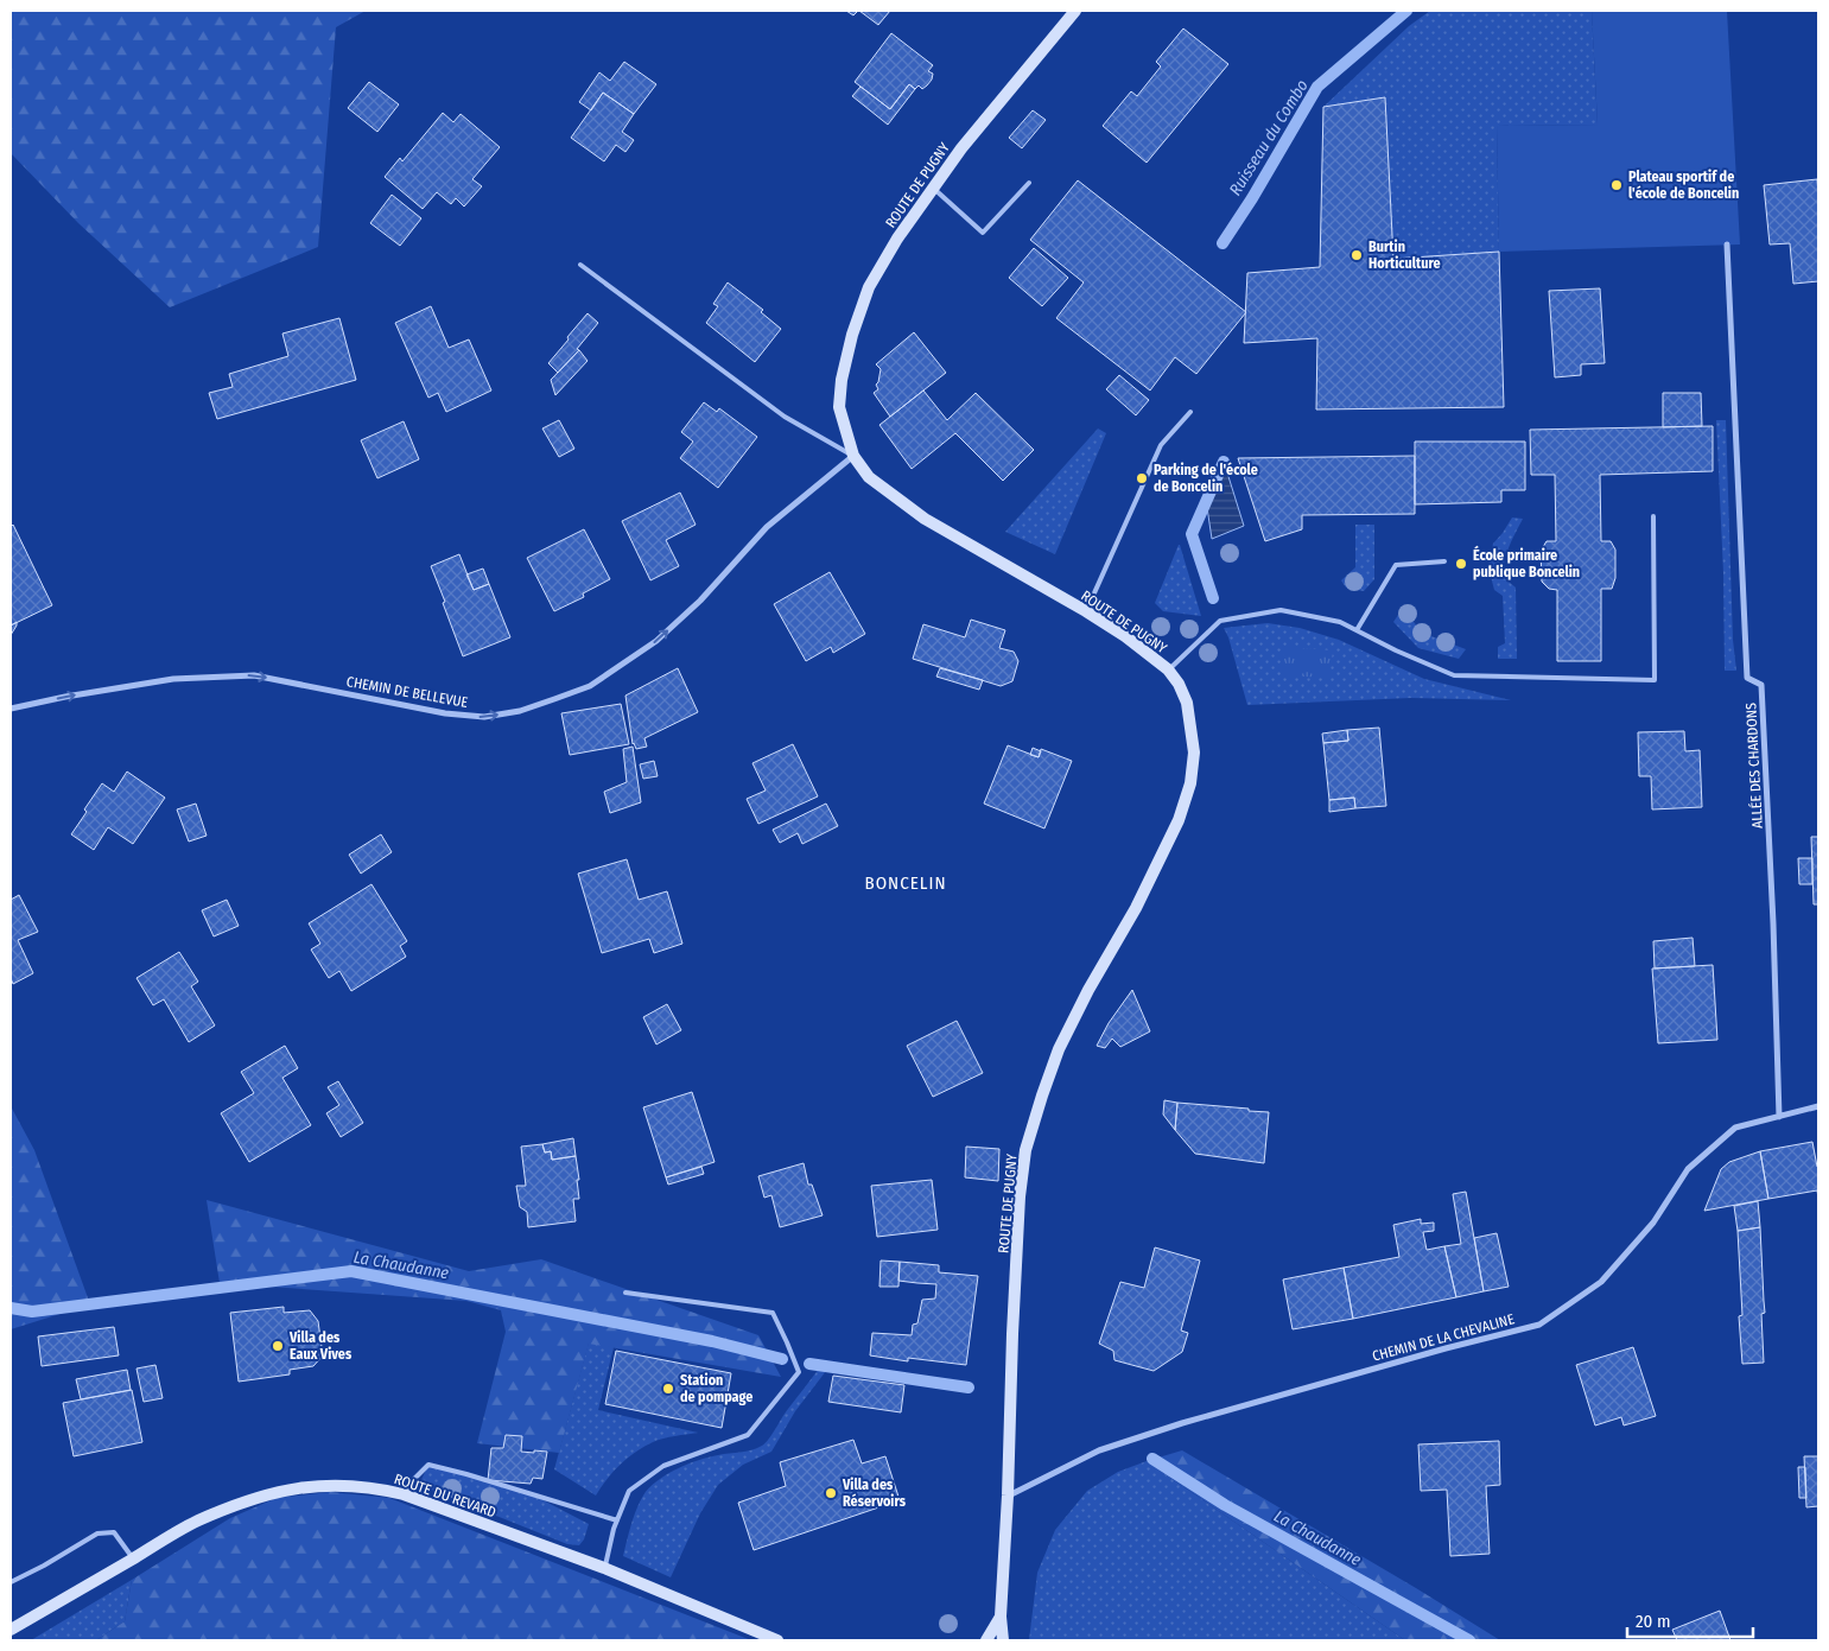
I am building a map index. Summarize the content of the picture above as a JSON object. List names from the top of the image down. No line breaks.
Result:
{"streets":{"street":["ROUTE DE PUGNY","CHEMIN DE BELLEVUE","ALLÉE DES CHARDONS","CHEMIN DE LA CHEVALINE","ROUTE DU REVARD"]},"crossings":[["ROUTE DE PUGNY","CHEMIN DE BELLEVUE"],["ROUTE DE PUGNY","CHEMIN DE LA CHEVALINE"],["ALLÉE DES CHARDONS","CHEMIN DE LA CHEVALINE"]],"one_way":["CHEMIN DE BELLEVUE"],"districts":["BONCELIN"],"water":["Ruisseau du Combo","La Chaudanne"],"places":["Plateau sportif de l'école de Boncelin","Burtin Horticulture","Parking de l'école de Boncelin","École primaire publique Boncelin","Villa des Eaux Vives","Station de pompage","Villa des Réservoirs"],"scale_bar":"20 m"}
